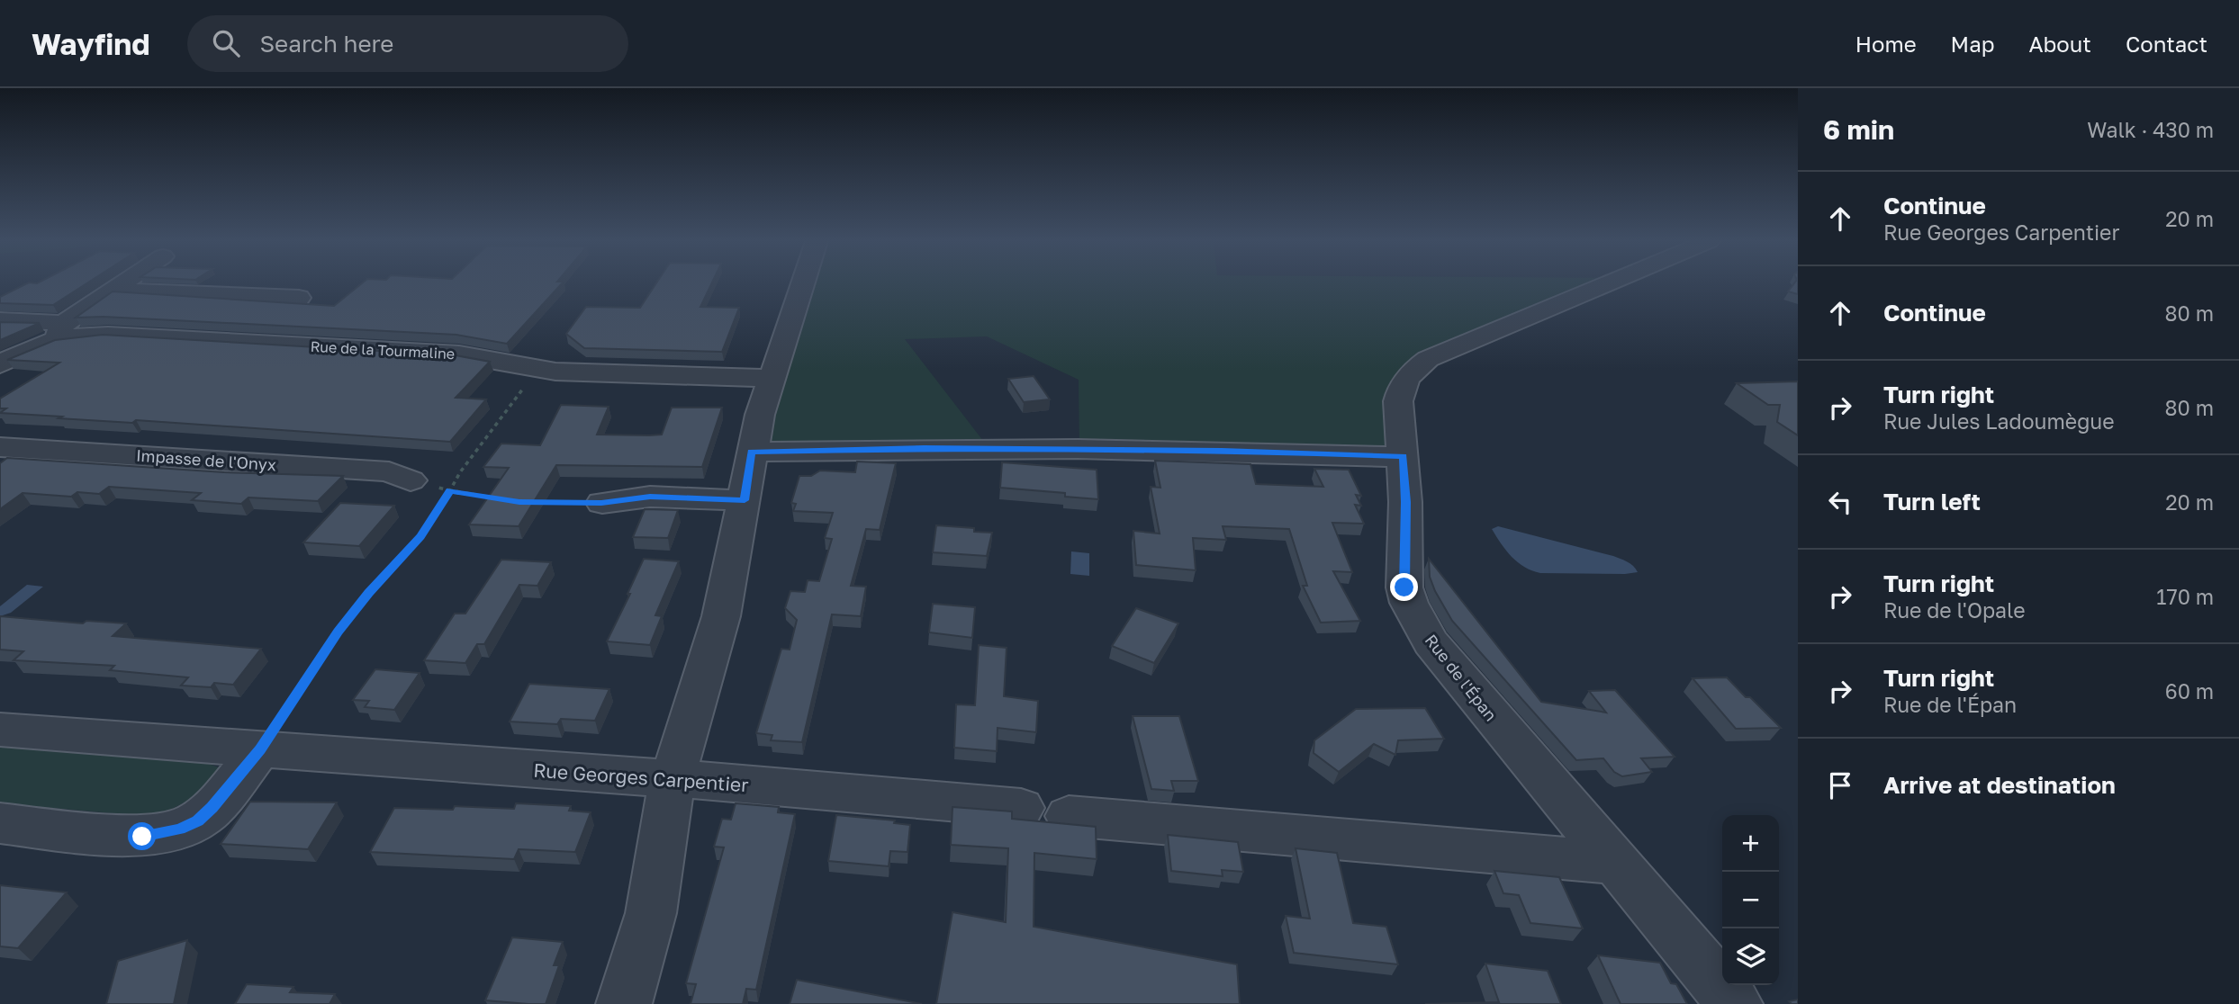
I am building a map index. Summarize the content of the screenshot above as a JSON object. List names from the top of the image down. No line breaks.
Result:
{"streets":{"street":["Rue de la Tourmaline","Impasse de l'Onyx","Rue de l'Épan","Rue Georges Carpentier"]},"page":{"header":"Wayfind","search":"Search here","nav":["Home","Map","About","Contact"],"heading":["6 min","Walk · 430 m"],"list":[["Continue","Rue Georges Carpentier","20 m"],["Continue","80 m"],["Turn right","Rue Jules Ladoumègue","80 m"],["Turn left","20 m"],["Turn right","Rue de l'Opale","170 m"],["Turn right","Rue de l'Épan","60 m"],"Arrive at destination"],"map_buttons":["+","−"]}}
